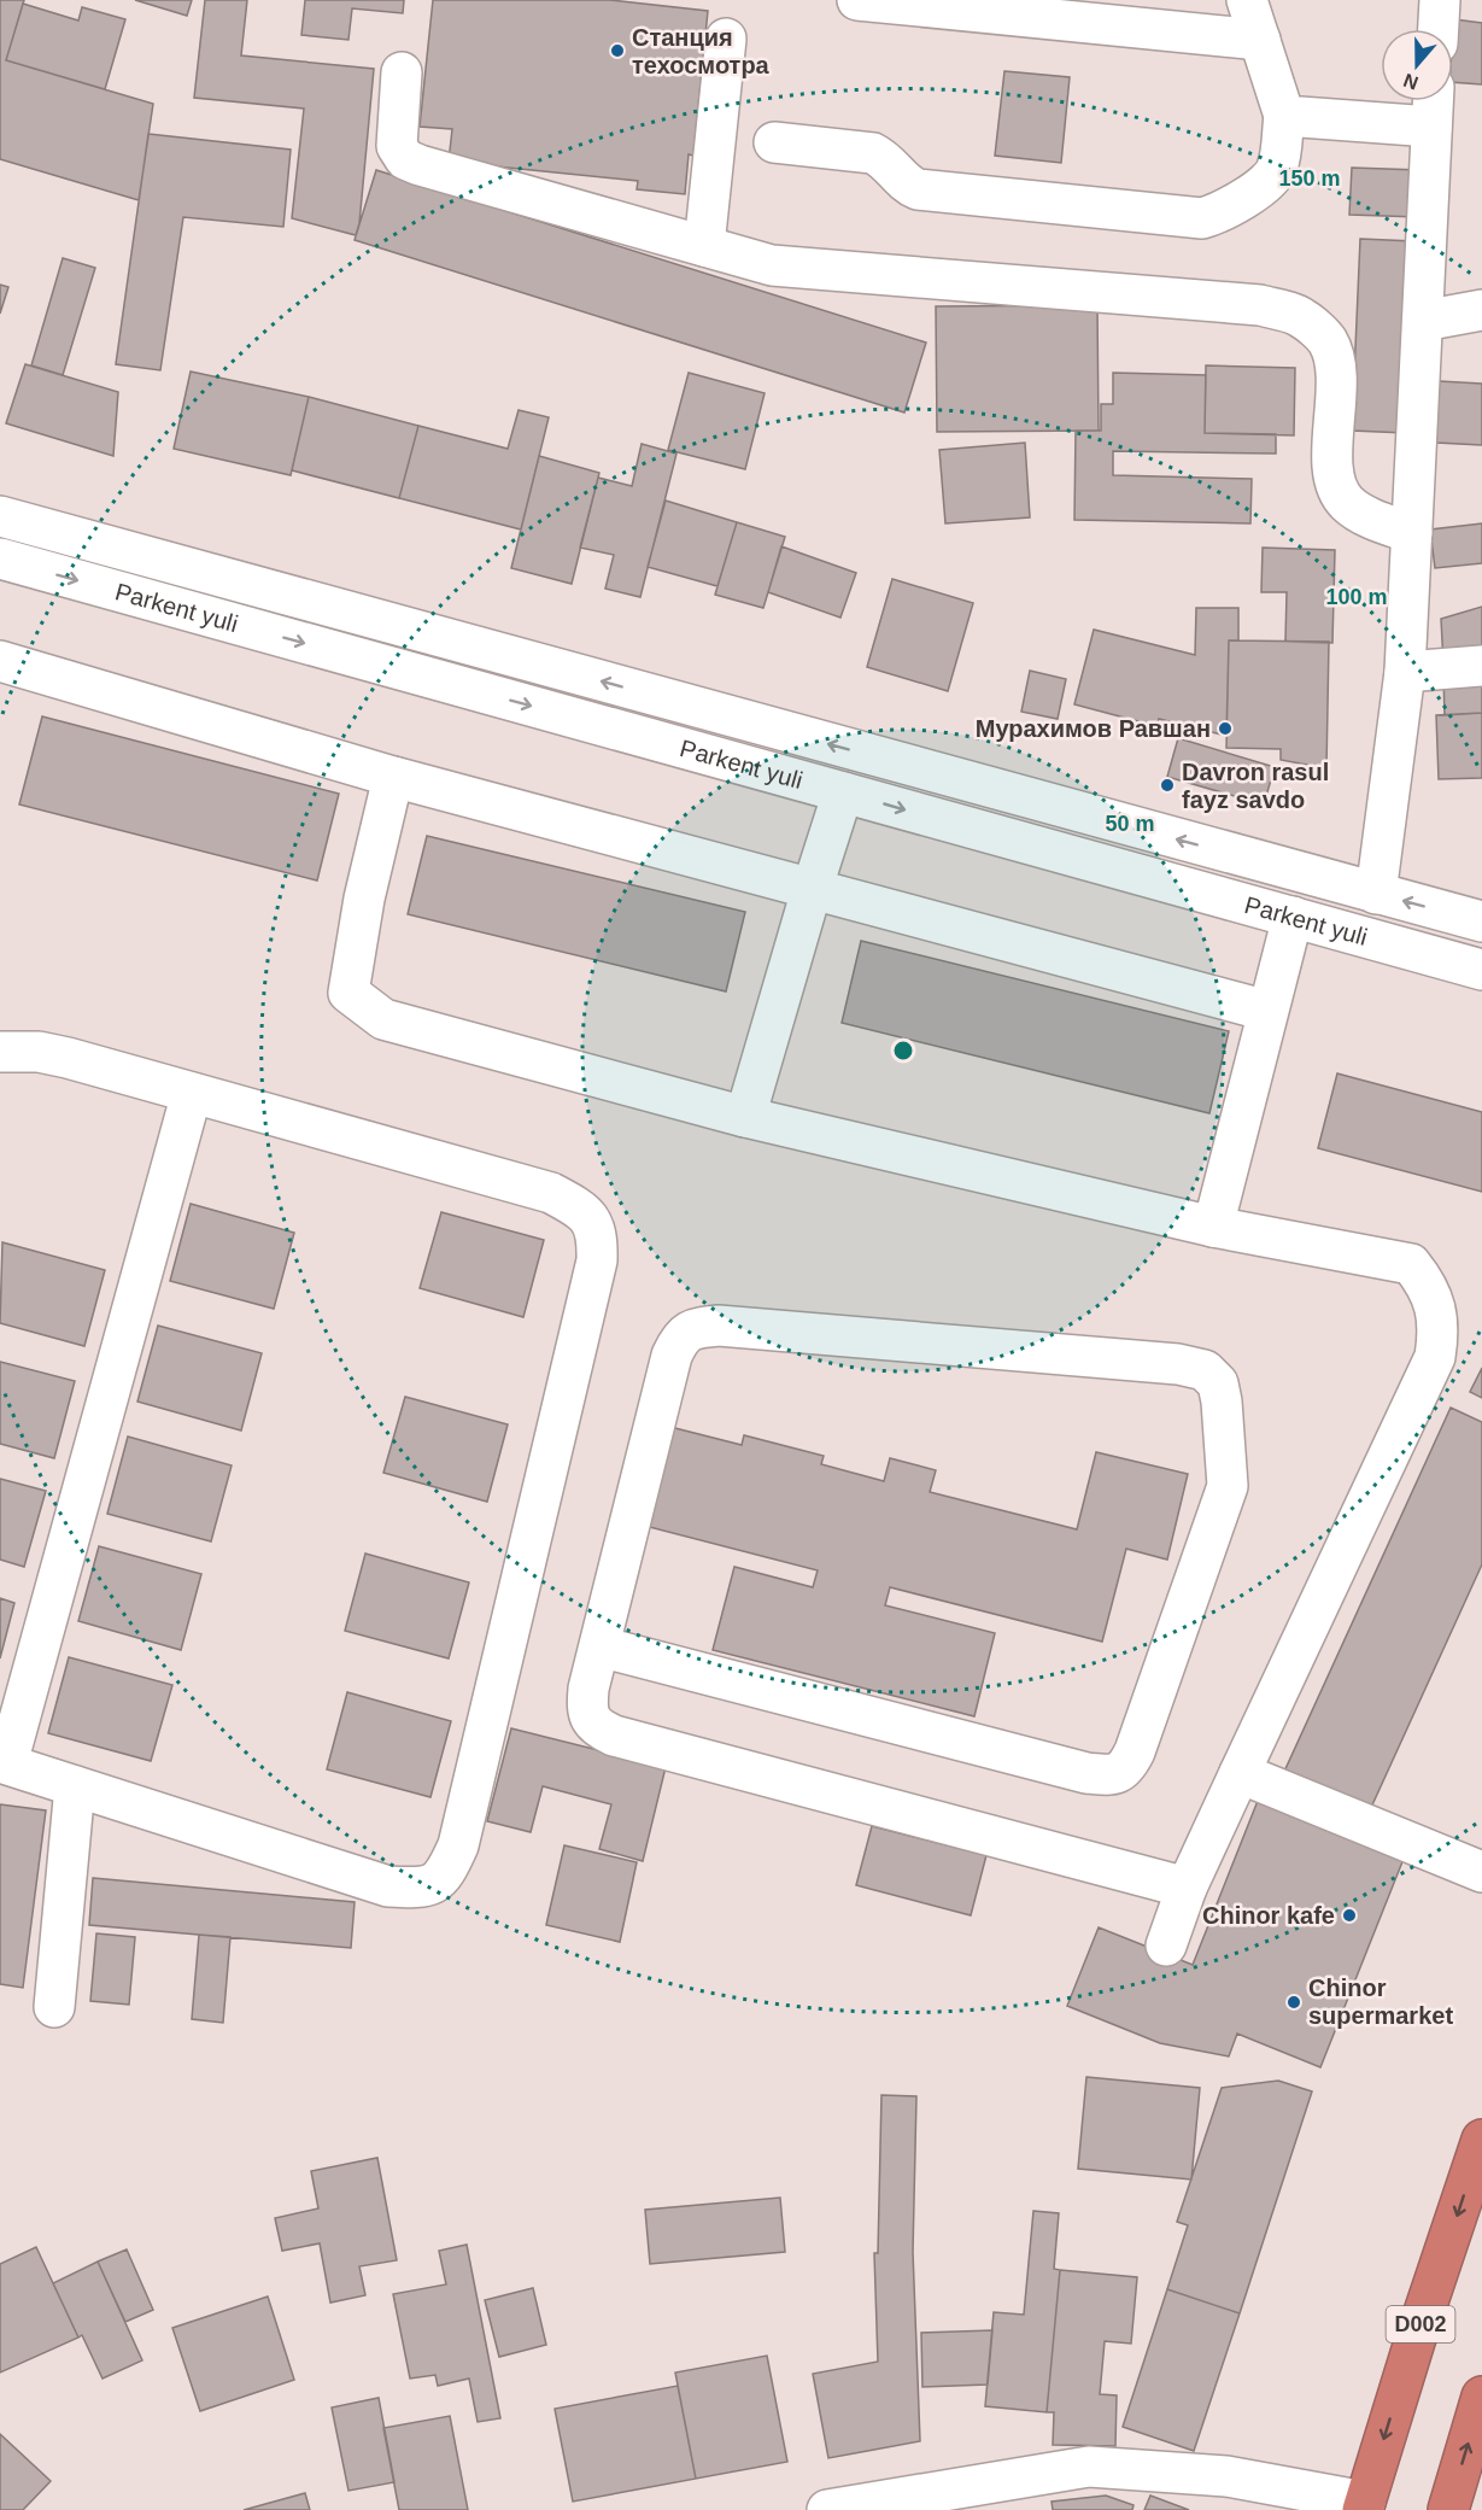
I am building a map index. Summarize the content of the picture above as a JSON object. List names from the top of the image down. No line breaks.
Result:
{"streets":{"highway":["D002"],"street":["Parkent yuli"]},"places":["Станция техосмотра","Мурахимов Равшан","Davron rasul fayz savdo","Chinor kafe","Chinor supermarket"],"north":"bottom","rings":["150 m","100 m","50 m"]}
